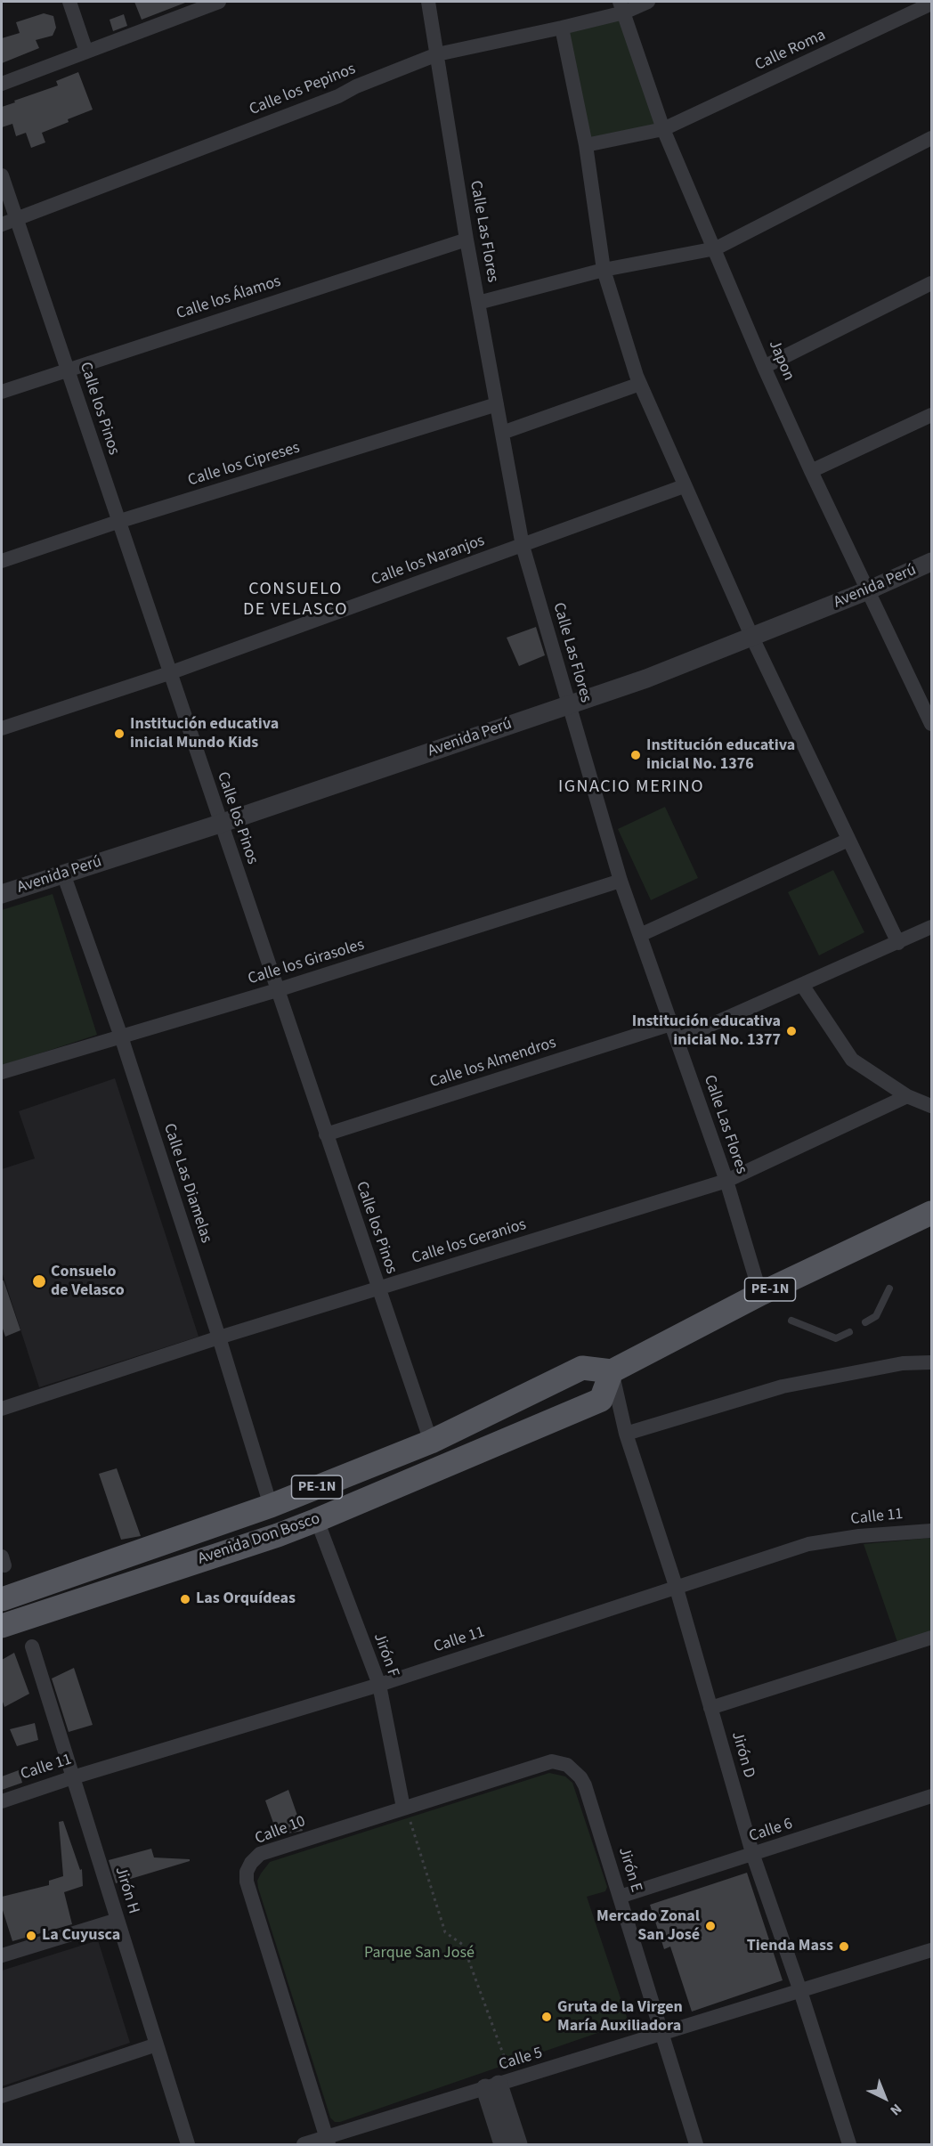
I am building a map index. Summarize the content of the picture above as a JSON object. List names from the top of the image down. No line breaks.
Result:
{"streets":{"main road":["PE-1N","Avenida Don Bosco"],"street":["Calle Roma","Calle los Pepinos","Calle Las Flores","Calle los Álamos","Japon","Calle los Pinos","Calle los Cipreses","Calle los Naranjos","Avenida Perú","Calle los Girasoles","Calle los Almendros","Calle Las Diamelas","Calle los Geranios","Calle 11","Jirón F","Jirón D","Calle 10","Calle 6","Jirón E","Jirón H","Calle 5"]},"crossings":[["Calle Roma","Japon"],["Calle los Pepinos","Calle Las Flores"],["Calle los Pepinos","Japon"],["Calle los Pepinos","Calle los Pinos"],["Calle Las Flores","Calle los Álamos"],["Calle Las Flores","Calle los Cipreses"],["Calle Las Flores","Calle los Naranjos"],["Calle Las Flores","Avenida Perú"],["Calle Las Flores","Calle los Girasoles"],["Calle Las Flores","Calle los Almendros"],["Calle Las Flores","Calle los Geranios"],["Calle Las Flores","PE-1N"],["Calle los Álamos","Calle los Pinos"],["Japon","Avenida Perú"],["Calle los Pinos","Calle los Cipreses"],["Calle los Pinos","Calle los Naranjos"],["Calle los Pinos","Avenida Perú"],["Calle los Pinos","Calle los Girasoles"],["Calle los Pinos","Calle los Almendros"],["Calle los Pinos","Calle los Geranios"],["Calle los Pinos","Avenida Don Bosco"],["Avenida Perú","Calle Las Diamelas"],["Calle los Girasoles","Calle Las Diamelas"],["Calle Las Diamelas","Calle los Geranios"],["Calle Las Diamelas","Avenida Don Bosco"],["PE-1N","Avenida Don Bosco"],["PE-1N","Jirón D"],["Calle 11","Jirón F"],["Calle 11","Jirón D"],["Calle 11","Jirón H"],["Avenida Don Bosco","Jirón F"],["Avenida Don Bosco","Jirón D"],["Jirón F","Calle 10"],["Jirón D","Calle 6"],["Jirón D","Calle 5"],["Calle 10","Jirón E"],["Calle 10","Calle 5"],["Calle 6","Jirón E"],["Jirón E","Calle 5"]],"districts":["CONSUELO DE VELASCO","IGNACIO MERINO"],"parks":["Parque San José"],"places":["Institución educativa inicial Mundo Kids","Institución educativa inicial No. 1376","Institución educativa inicial No. 1377","Consuelo de Velasco","Las Orquídeas","Mercado Zonal San José","La Cuyusca","Tienda Mass","Gruta de la Virgen María Auxiliadora"],"north":"bottom right"}
